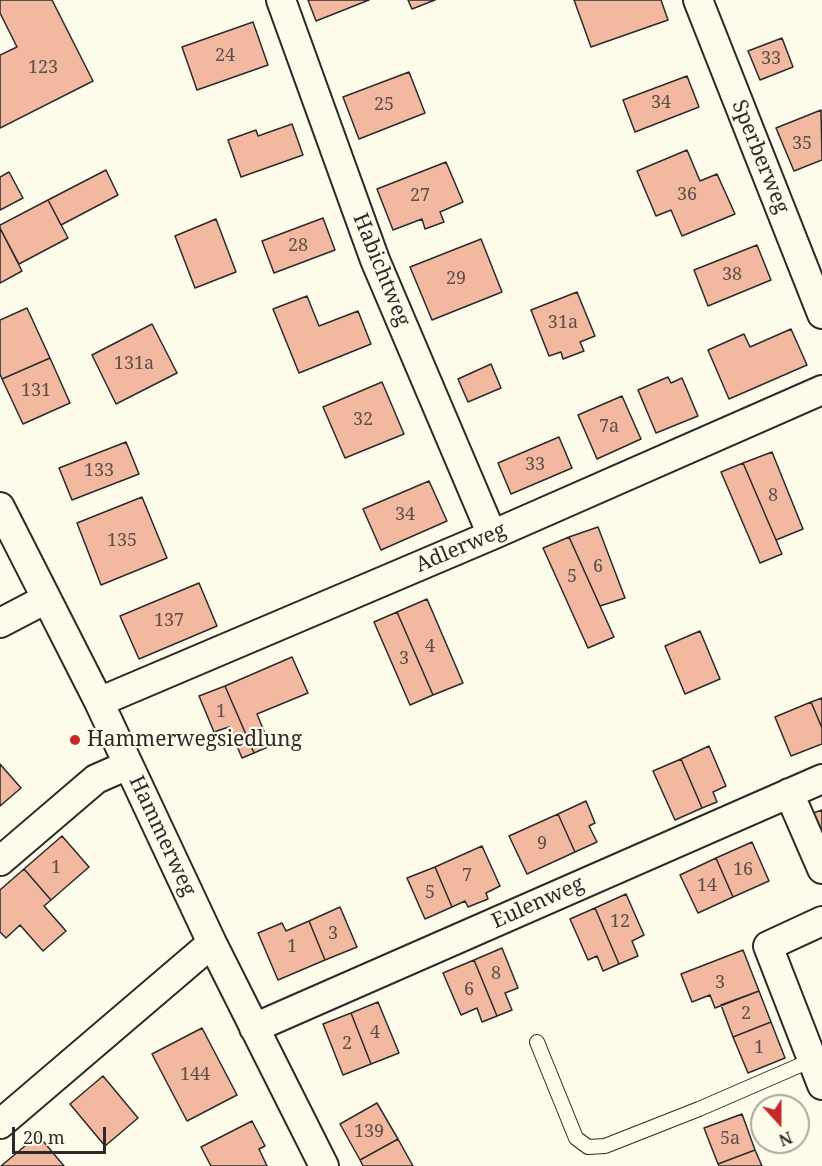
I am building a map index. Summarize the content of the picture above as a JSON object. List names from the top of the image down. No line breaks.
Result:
{"streets":{"street":["Sperberweg","Habichtweg","Adlerweg","Hammerweg","Eulenweg"]},"crossings":[["Habichtweg","Adlerweg"],["Adlerweg","Hammerweg"],["Hammerweg","Eulenweg"]],"places":["Hammerwegsiedlung"],"house_numbers":["24","33","123","34","25","35","36","27","28","38","29","31a","131a","131","32","7a","33","133","8","34","135","6","5","137","4","3","1","9","1","16","7","14","5","12","3","1","8","3","6","2","4","2","1","144","139","5a"],"scale_bar":"20 m","north":"bottom"}
